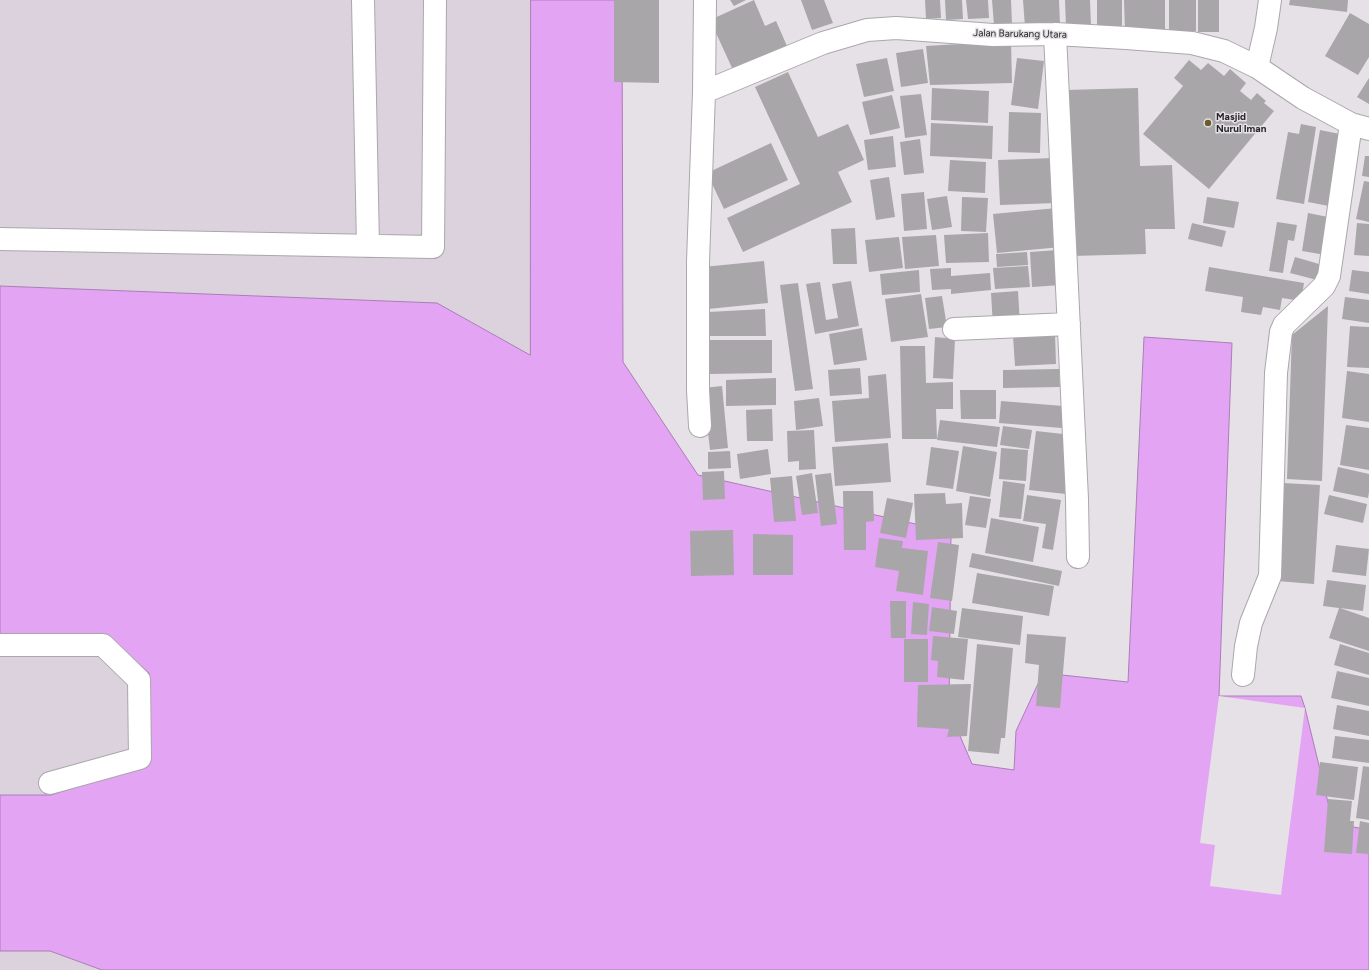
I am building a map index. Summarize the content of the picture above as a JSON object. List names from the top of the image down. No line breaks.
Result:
{"streets":{"street":["Jalan Barukang Utara"]},"places":["Masjid Nurul Iman"]}
